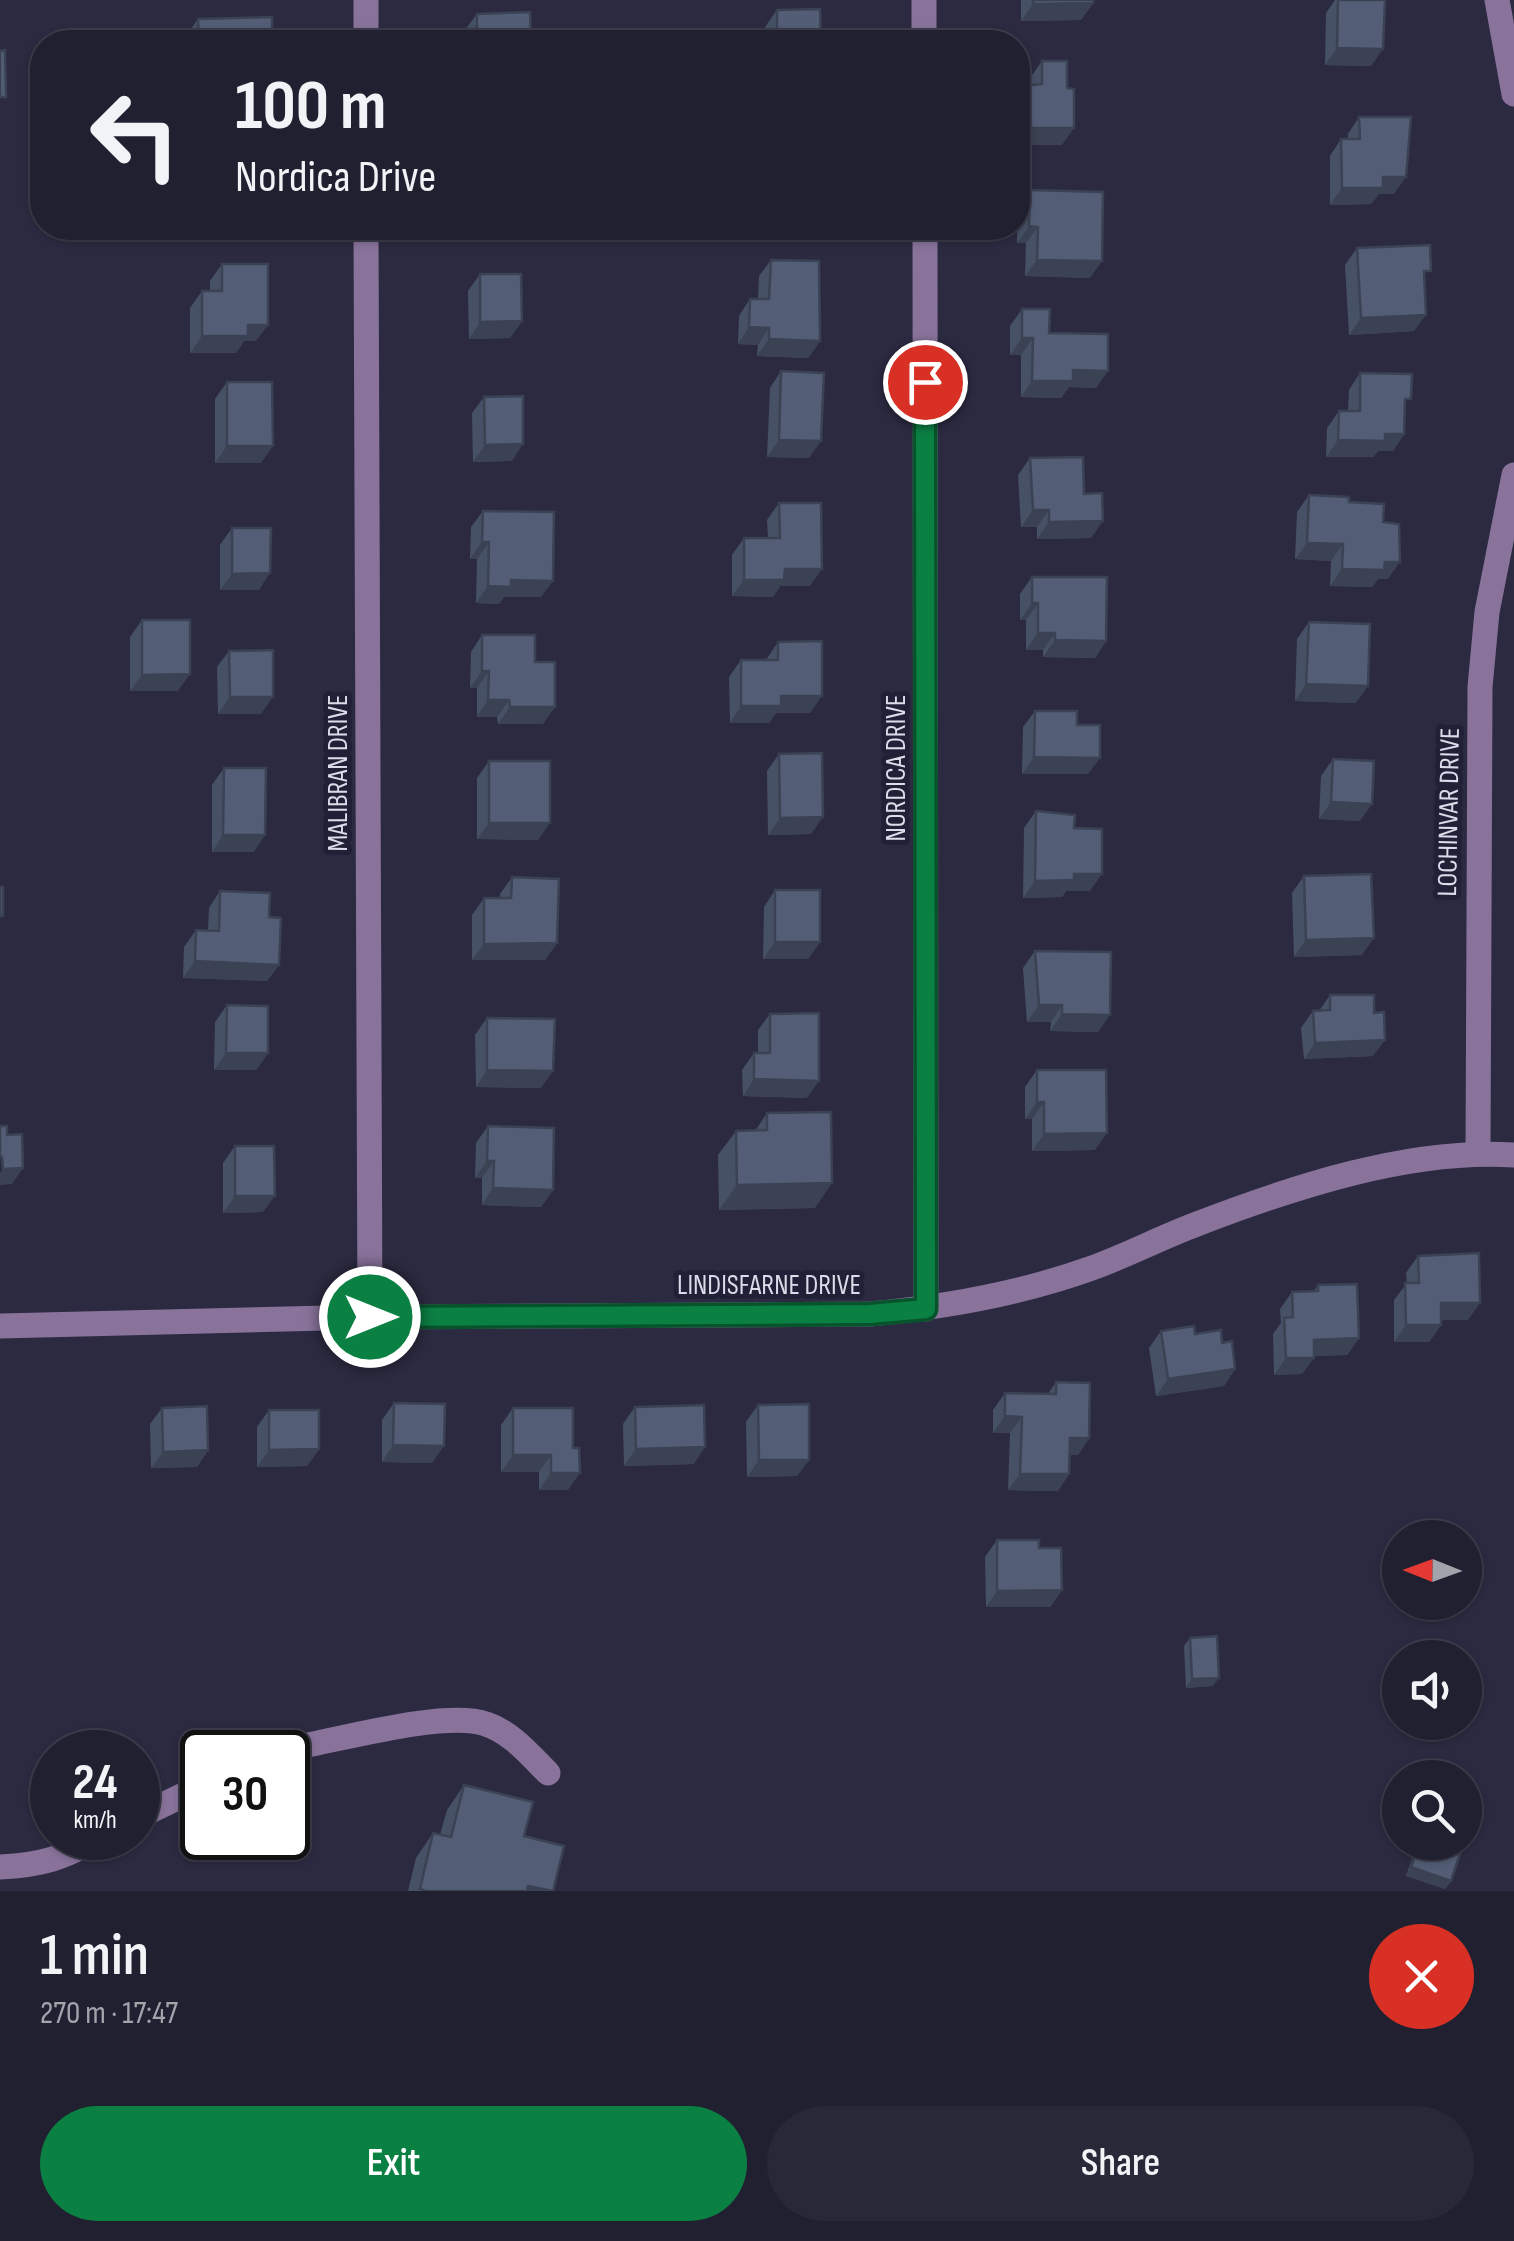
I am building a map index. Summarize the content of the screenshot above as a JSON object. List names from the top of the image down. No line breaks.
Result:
{"streets":{"street":["NORDICA DRIVE","MALIBRAN DRIVE","LOCHINVAR DRIVE","LINDISFARNE DRIVE"]},"crossings":[["NORDICA DRIVE","LINDISFARNE DRIVE"],["MALIBRAN DRIVE","LINDISFARNE DRIVE"],["LOCHINVAR DRIVE","LINDISFARNE DRIVE"]],"north":"left","page":{"turn":["100 m","Nordica Drive"],"speed":"24 km/h","limit":"30","heading":["1 min","270 m · 17:47"],"buttons":["Exit","Share"]}}
